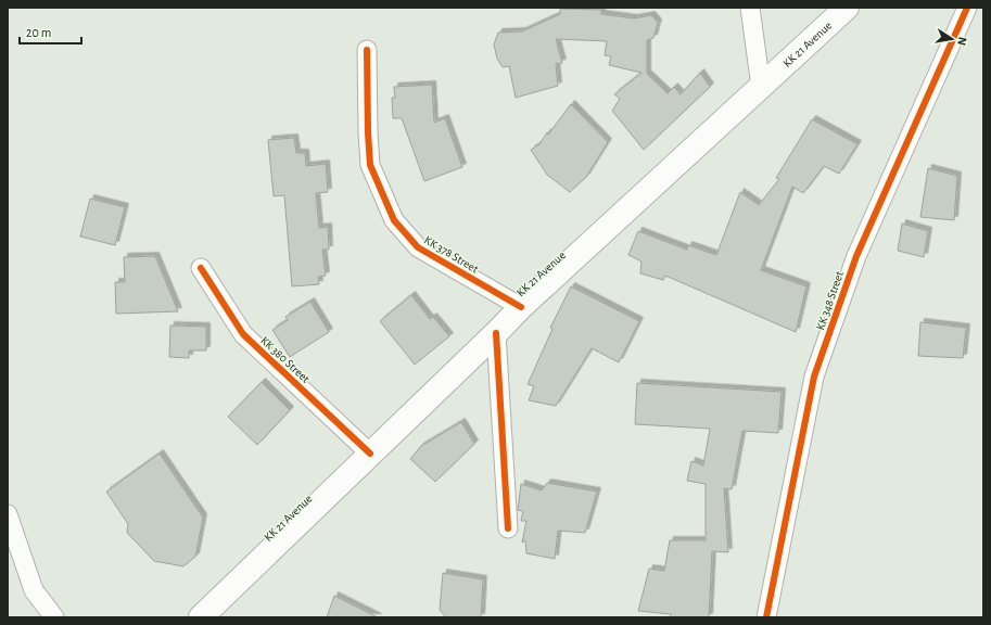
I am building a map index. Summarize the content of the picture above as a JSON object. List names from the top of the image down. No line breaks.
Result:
{"streets":{"main road":["KK 21 Avenue"],"street":["KK 378 Street","KK 348 Street","KK 380 Street"]},"crossings":[["KK 21 Avenue","KK 378 Street"],["KK 21 Avenue","KK 380 Street"]],"scale_bar":"20 m","north":"right"}
